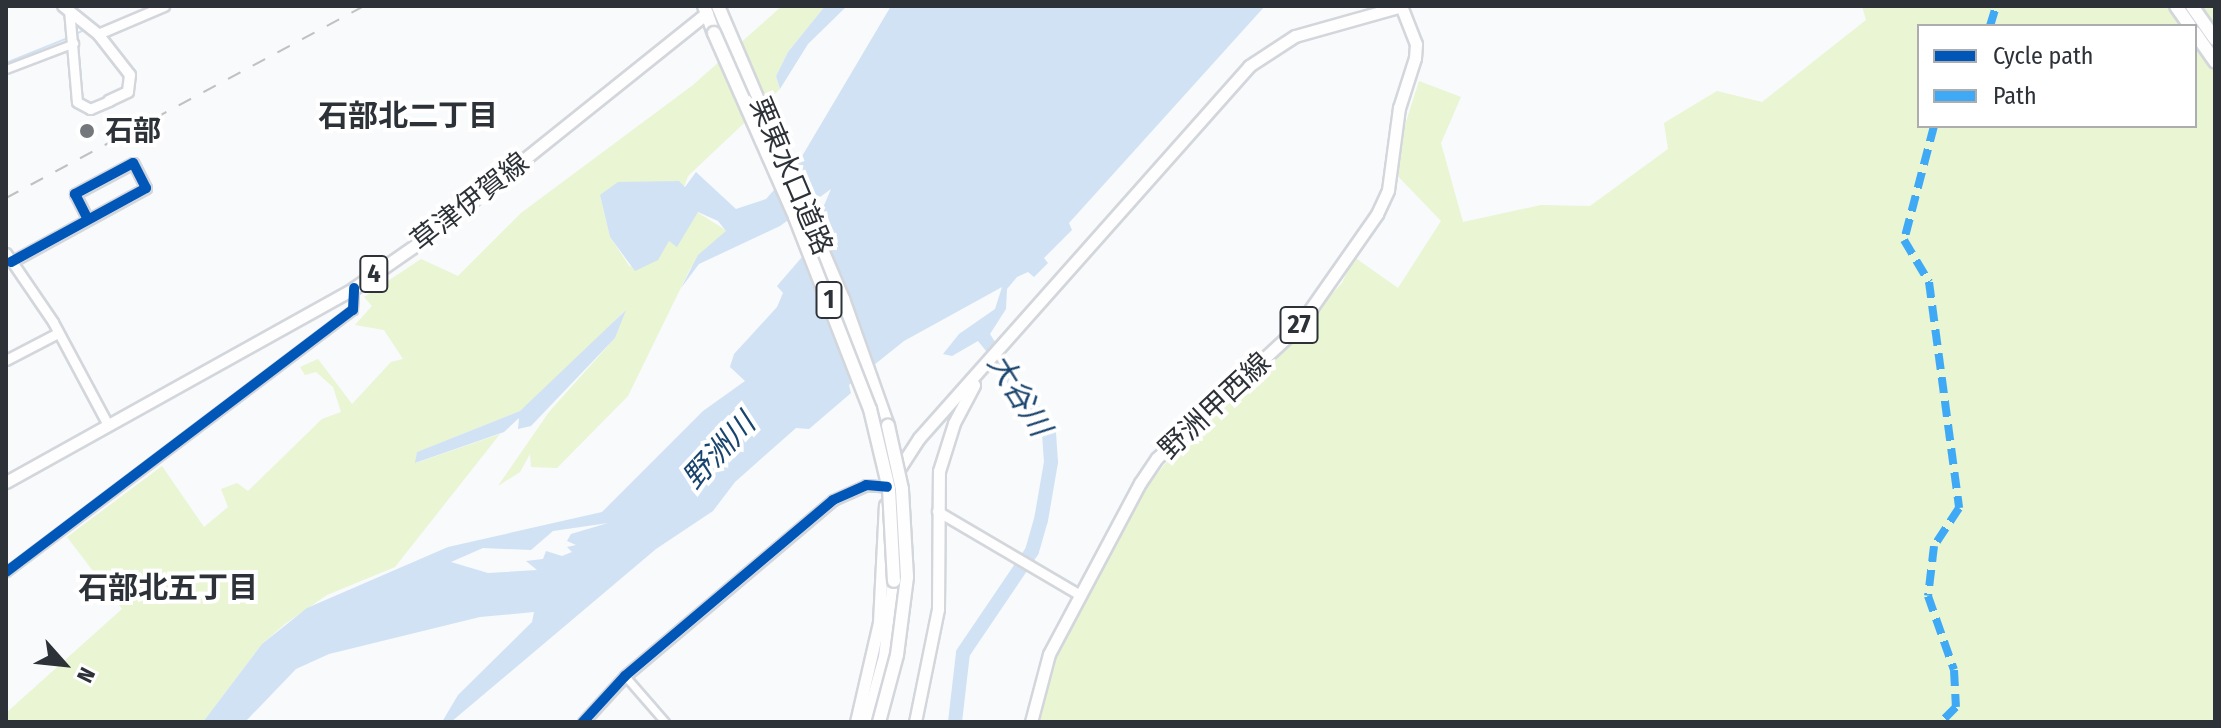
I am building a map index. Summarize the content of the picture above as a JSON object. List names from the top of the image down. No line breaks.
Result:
{"streets":{"highway":["栗東水口道路","1"],"main road":["草津伊賀線","4","27","野洲甲西線"]},"crossings":[["栗東水口道路","草津伊賀線"],["27","野洲甲西線"]],"districts":["石部北二丁目","石部北五丁目"],"water":["大谷川","野洲川"],"places":["石部"],"legend":["Cycle path","Path"],"north":"bottom right"}
